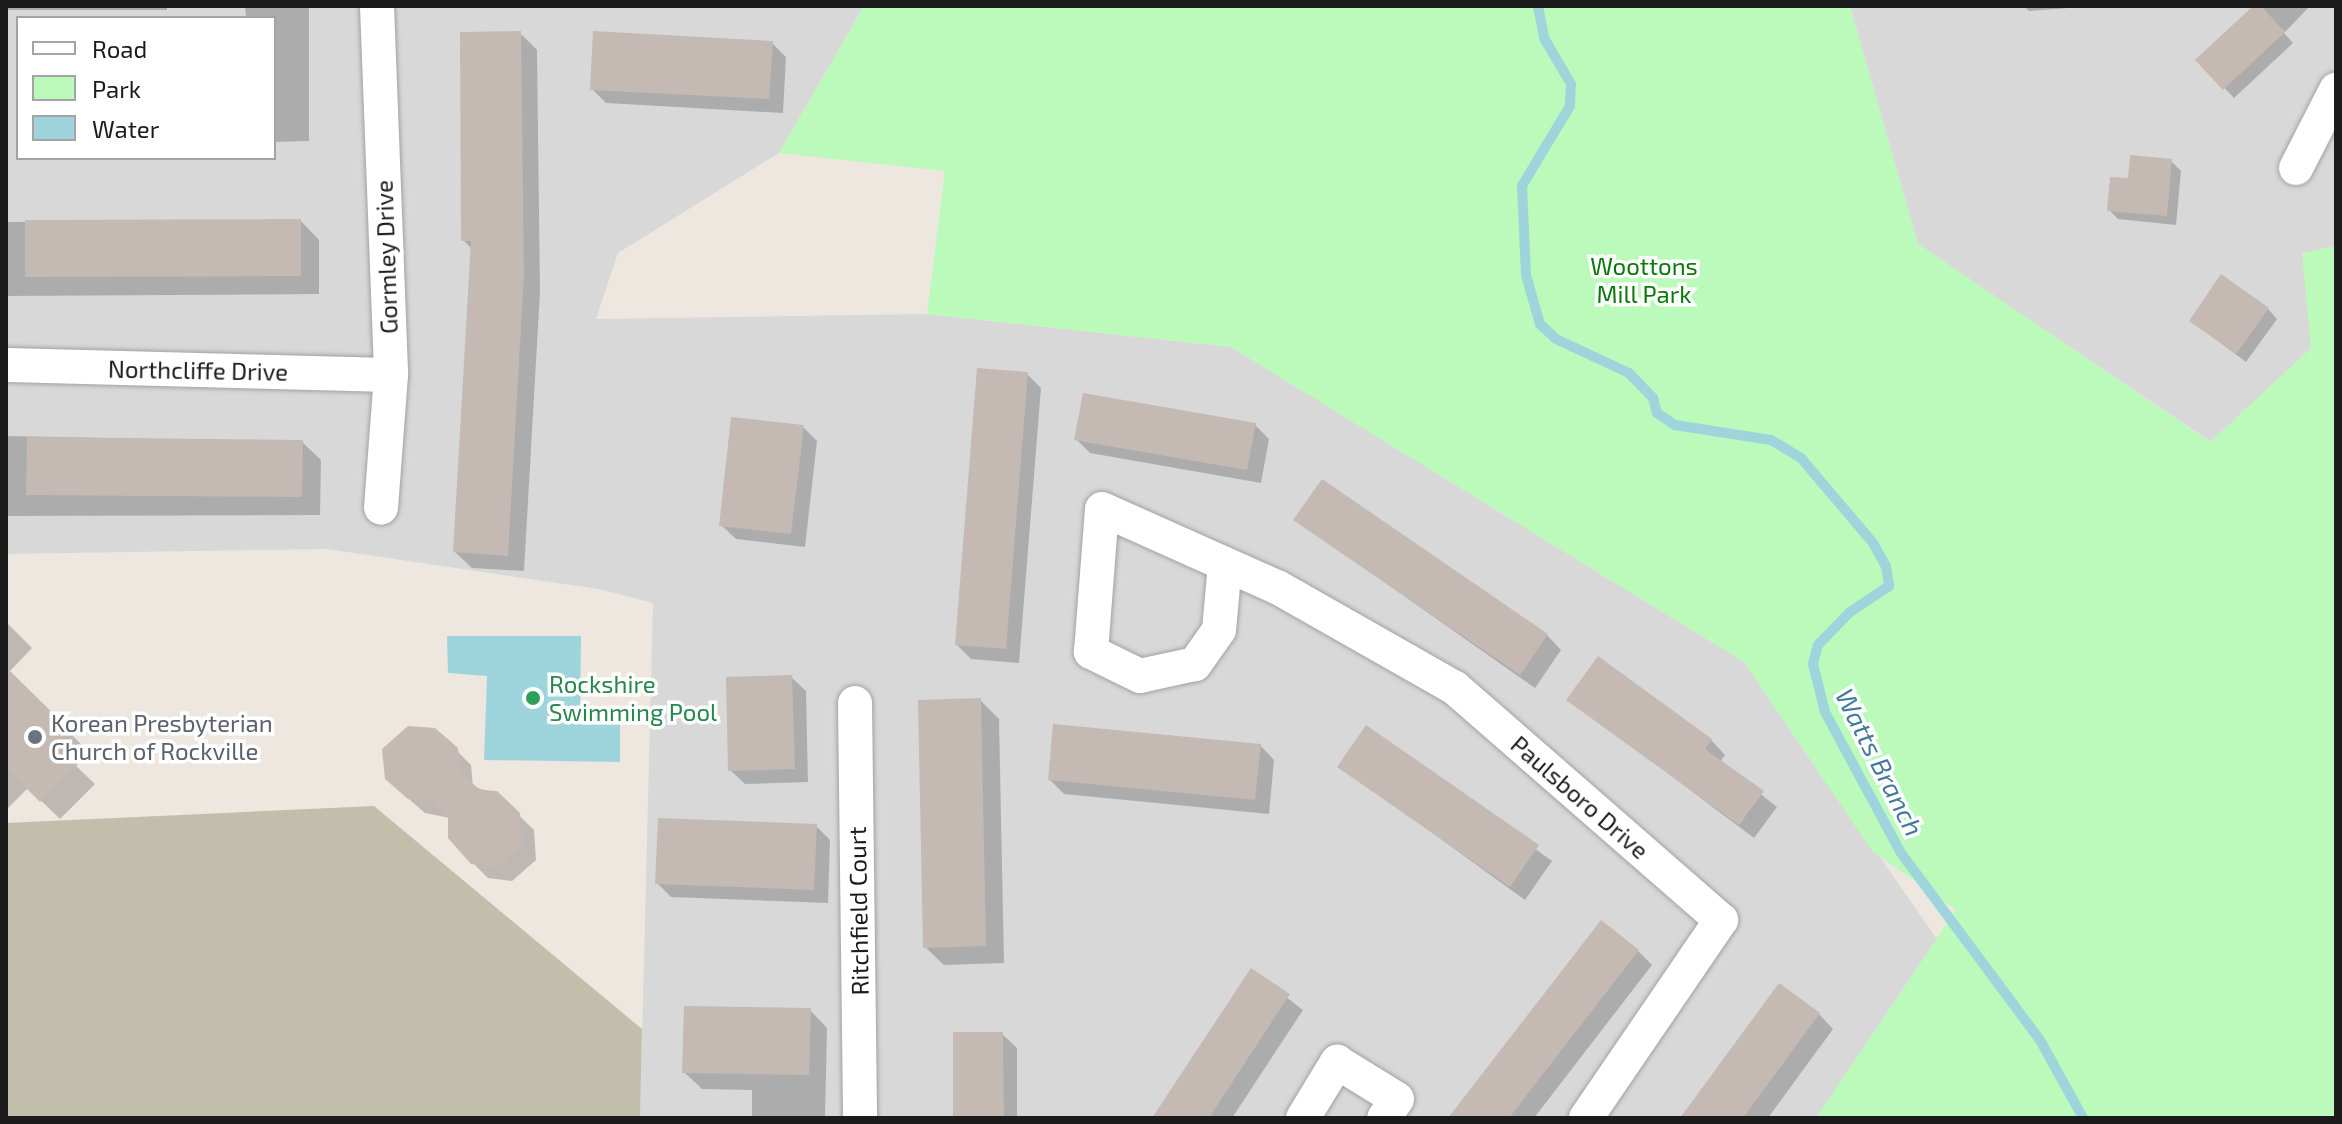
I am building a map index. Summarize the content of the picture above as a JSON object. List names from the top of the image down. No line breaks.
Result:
{"streets":{"street":["Gormley Drive","Northcliffe Drive","Paulsboro Drive","Ritchfield Court"]},"crossings":[["Gormley Drive","Northcliffe Drive"]],"water":["Watts Branch"],"parks":["Woottons Mill Park"],"places":["Rockshire Swimming Pool","Korean Presbyterian Church of Rockville"],"legend":["Road","Park","Water"]}
